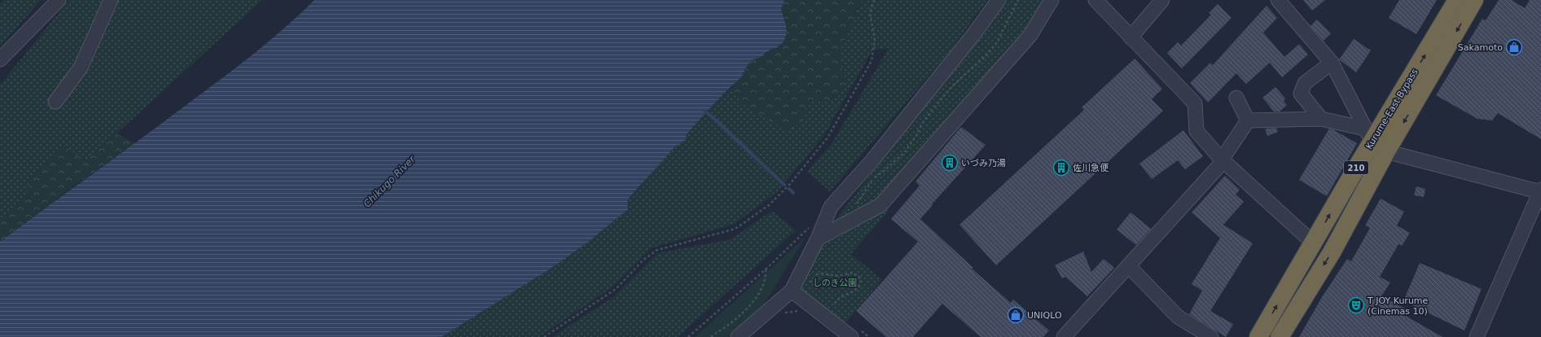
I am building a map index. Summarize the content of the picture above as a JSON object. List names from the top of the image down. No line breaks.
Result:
{"streets":{"highway":["Kurume-East Bypass","210"]},"water":["Chikugo River"],"parks":["しのき公園"],"places":{"shop":["Sakamoto","UNIQLO"],"building":["いづみ乃湯","佐川急便"],"theatre":["T JOY Kurume (Cinemas 10)"]}}
